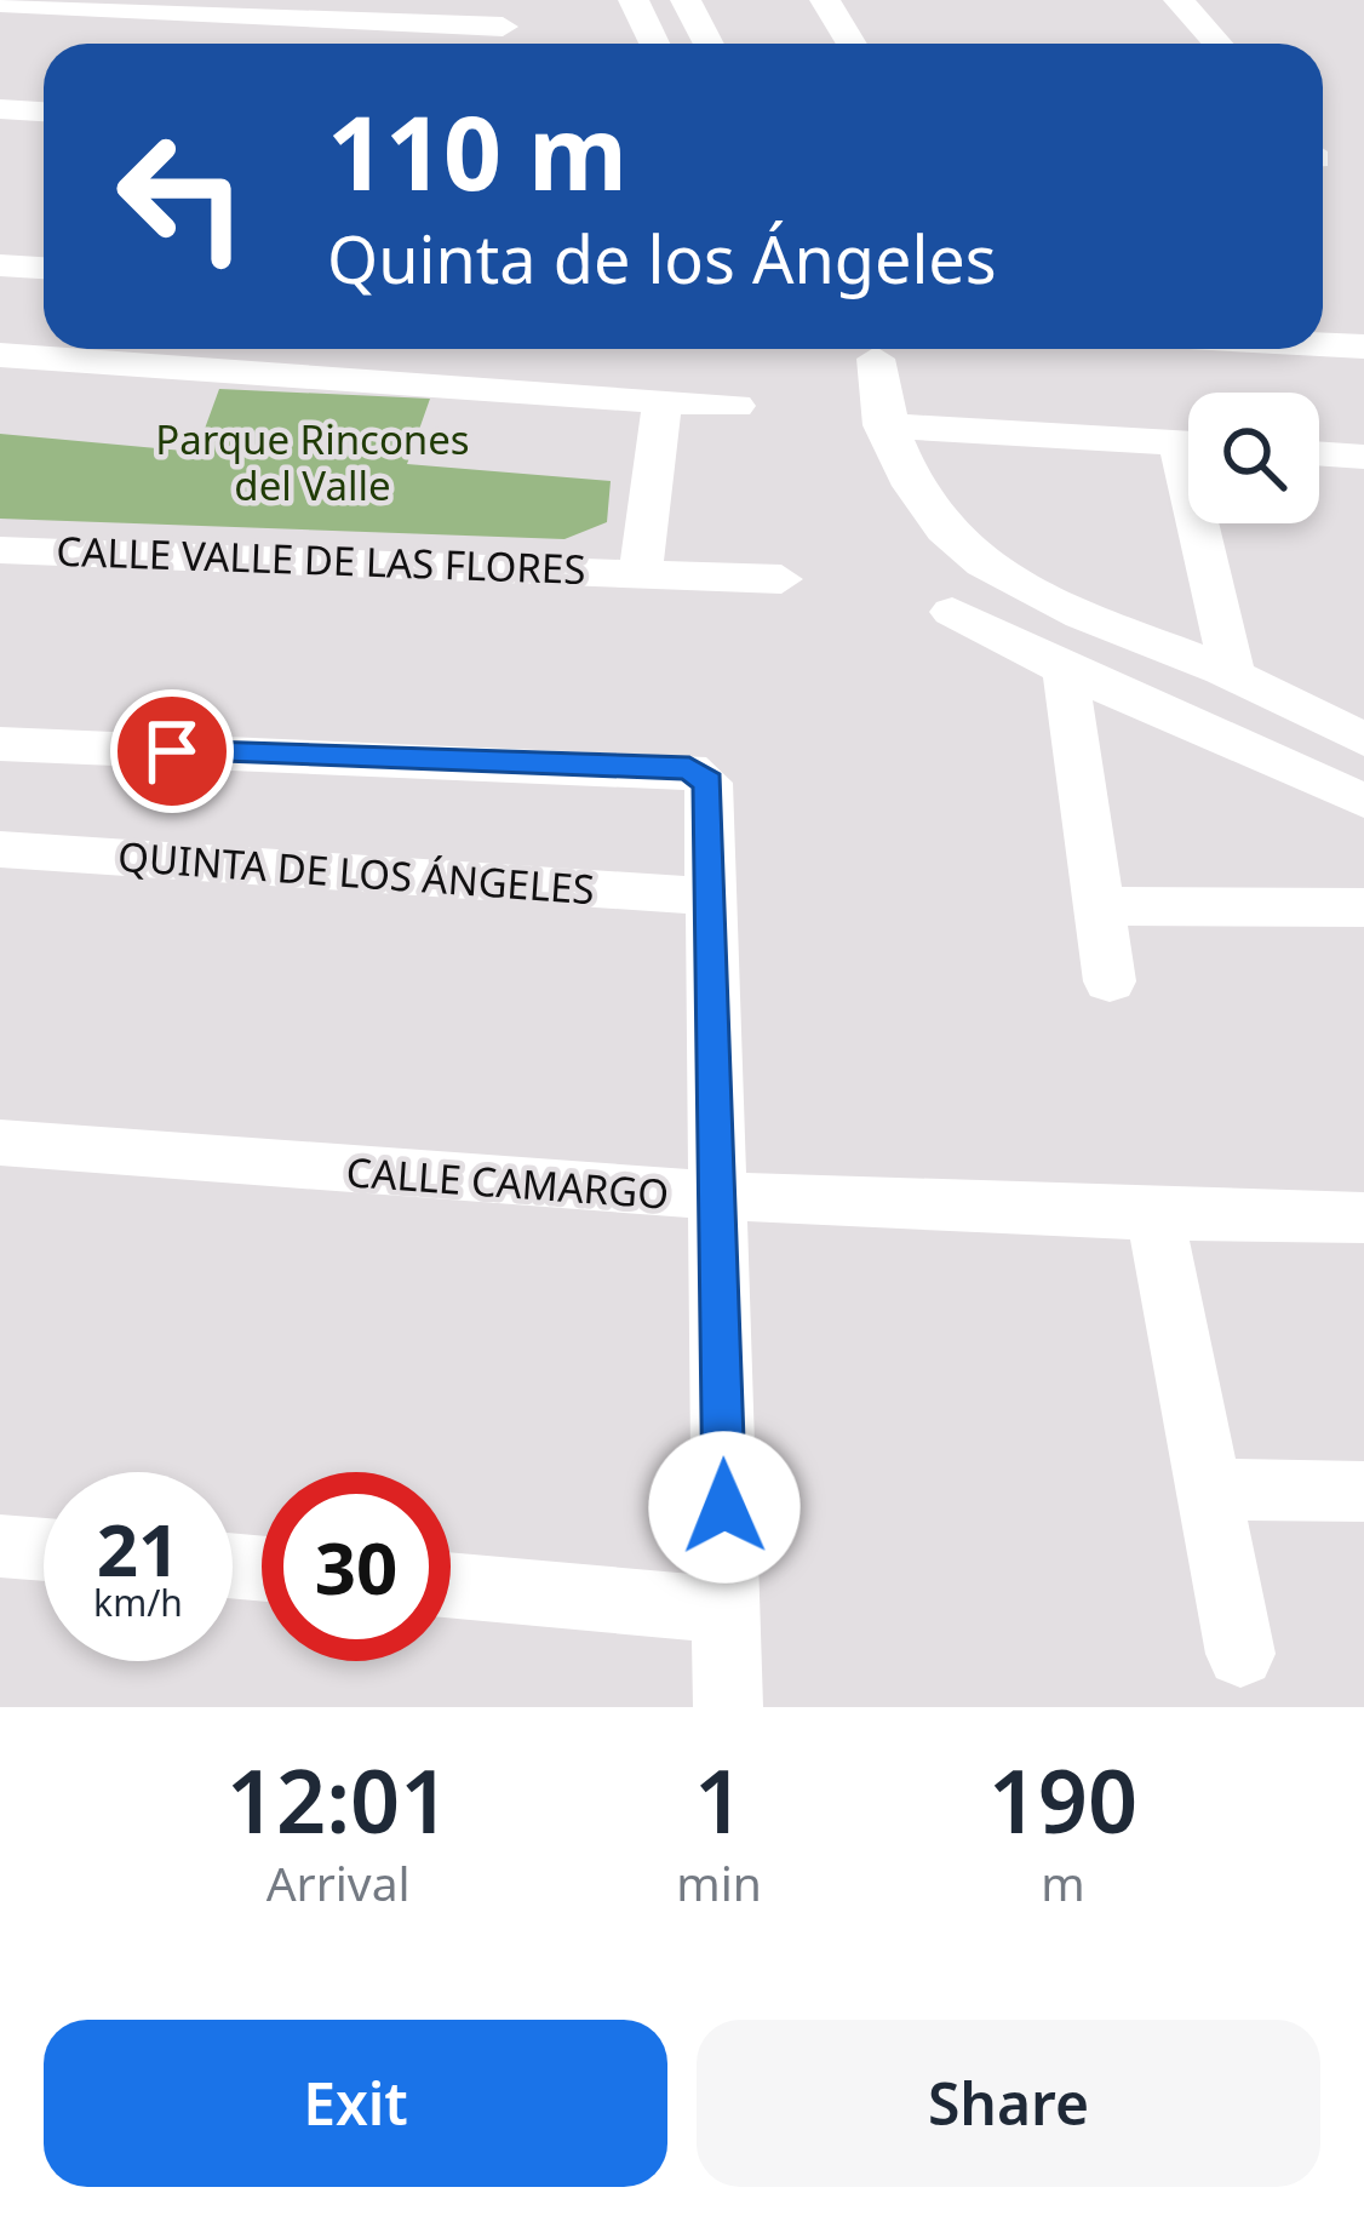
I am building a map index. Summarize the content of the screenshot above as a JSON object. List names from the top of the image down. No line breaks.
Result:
{"streets":{"street":["CALLE VALLE DE LAS FLORES","QUINTA DE LOS ÁNGELES","CALLE CAMARGO"]},"parks":["Parque Rincones del Valle"],"page":{"turn":["110 m","Quinta de los Ángeles"],"speed":"21 km/h","limit":"30","eta":["12:01","Arrival","1","min","190","m"],"buttons":["Exit","Share"]}}
